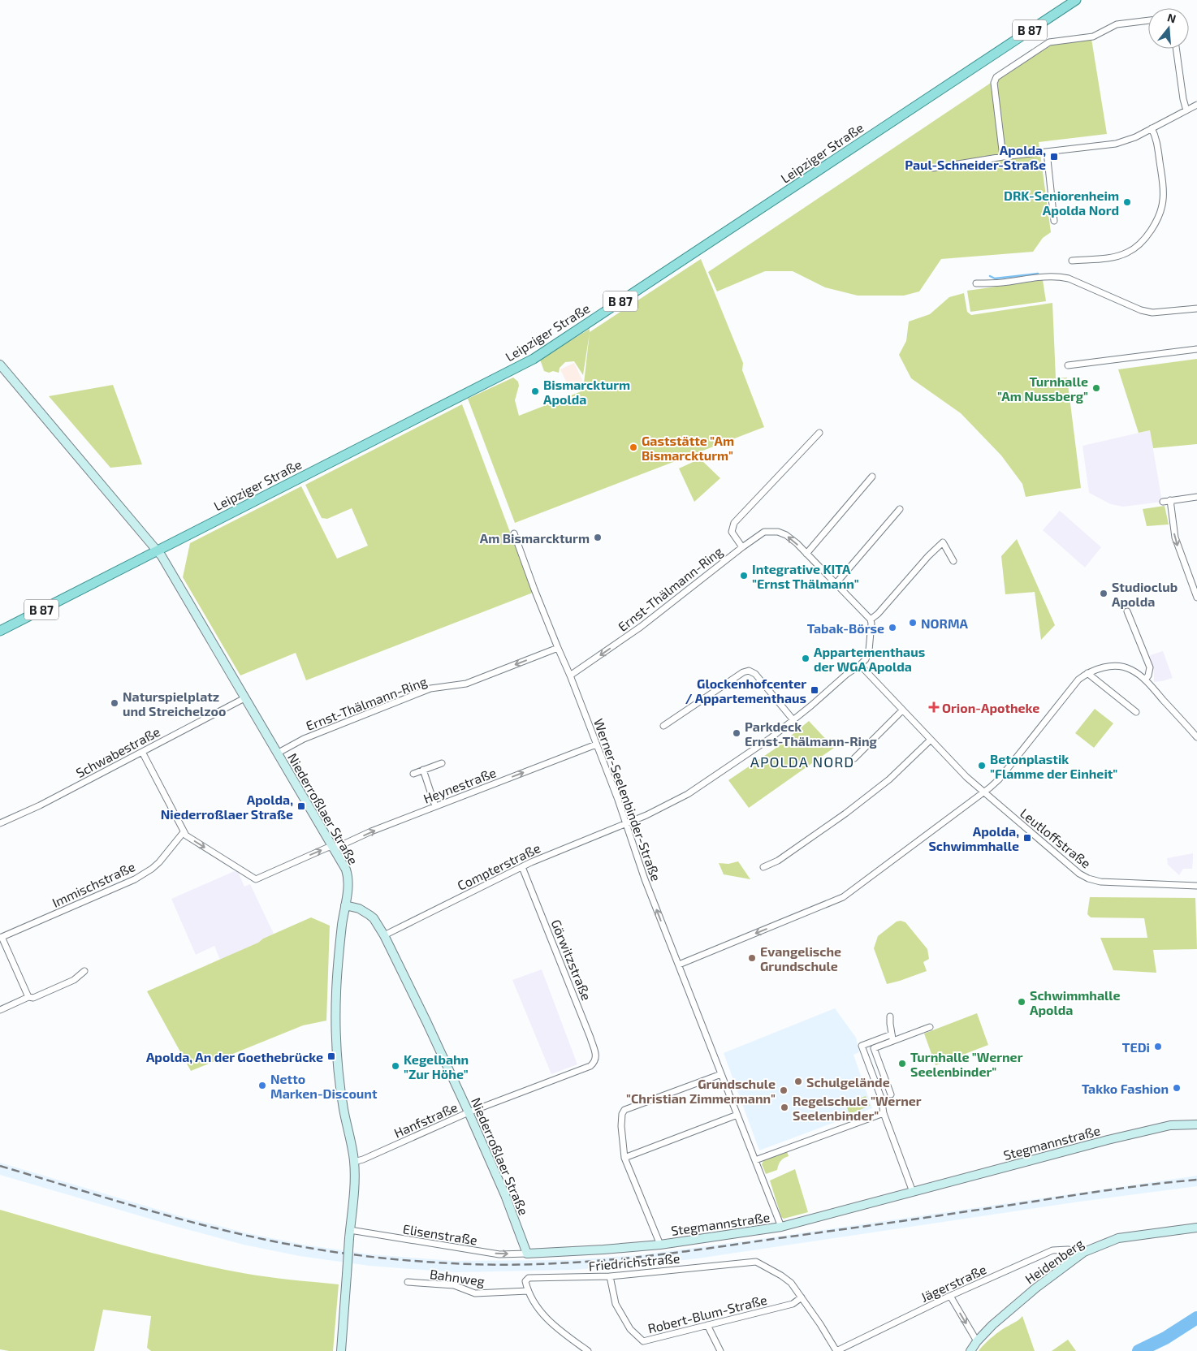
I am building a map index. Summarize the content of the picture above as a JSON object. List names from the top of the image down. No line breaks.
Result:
{"streets":{"main road":["B 87","Leipziger Straße","Niederroßlaer Straße","Stegmannstraße","Heidenberg"],"street":["Ernst-Thälmann-Ring","Schwabestraße","Heynestraße","Werner-Seelenbinder-Straße","Leutloffstraße","Compterstraße","Immischstraße","Görwitzstraße","Hanfstraße","Elisenstraße","Friedrichstraße","Bahnweg","Jägerstraße","Robert-Blum-Straße"]},"crossings":[["Leipziger Straße","Niederroßlaer Straße"],["Ernst-Thälmann-Ring","Werner-Seelenbinder-Straße"],["Ernst-Thälmann-Ring","Niederroßlaer Straße"],["Schwabestraße","Niederroßlaer Straße"],["Heynestraße","Werner-Seelenbinder-Straße"],["Heynestraße","Niederroßlaer Straße"],["Heynestraße","Immischstraße"],["Werner-Seelenbinder-Straße","Compterstraße"],["Werner-Seelenbinder-Straße","Stegmannstraße"],["Niederroßlaer Straße","Compterstraße"],["Niederroßlaer Straße","Hanfstraße"],["Niederroßlaer Straße","Stegmannstraße"],["Niederroßlaer Straße","Elisenstraße"],["Compterstraße","Görwitzstraße"],["Görwitzstraße","Hanfstraße"],["Stegmannstraße","Elisenstraße"],["Heidenberg","Jägerstraße"],["Friedrichstraße","Bahnweg"],["Friedrichstraße","Robert-Blum-Straße"]],"one_way":["Ernst-Thälmann-Ring","Heynestraße","Elisenstraße"],"districts":["APOLDA NORD"],"places":{"transit":["Apolda, Paul-Schneider-Straße","Glockenhofcenter / Appartementhaus","Apolda, Niederroßlaer Straße","Apolda, Schwimmhalle","Apolda, An der Goethebrücke"],"other":["DRK-Seniorenheim Apolda Nord","Turnhalle \"Am Nussberg\"","Bismarckturm Apolda","Gaststätte \"Am Bismarckturm\"","Am Bismarckturm","Integrative KITA \"Ernst Thälmann\"","Studioclub Apolda","NORMA","Tabak-Börse","Appartementhaus der WGA Apolda","Naturspielplatz und Streichelzoo","Parkdeck Ernst-Thälmann-Ring","Betonplastik \"Flamme der Einheit\"","Evangelische Grundschule","Schwimmhalle Apolda","TEDi","Turnhalle \"Werner Seelenbinder\"","Kegelbahn \"Zur Höhe\"","Schulgelände","Netto Marken-Discount","Takko Fashion","Grundschule \"Christian Zimmermann\"","Regelschule \"Werner Seelenbinder\""],"health":["Orion-Apotheke"]},"north":"top"}
